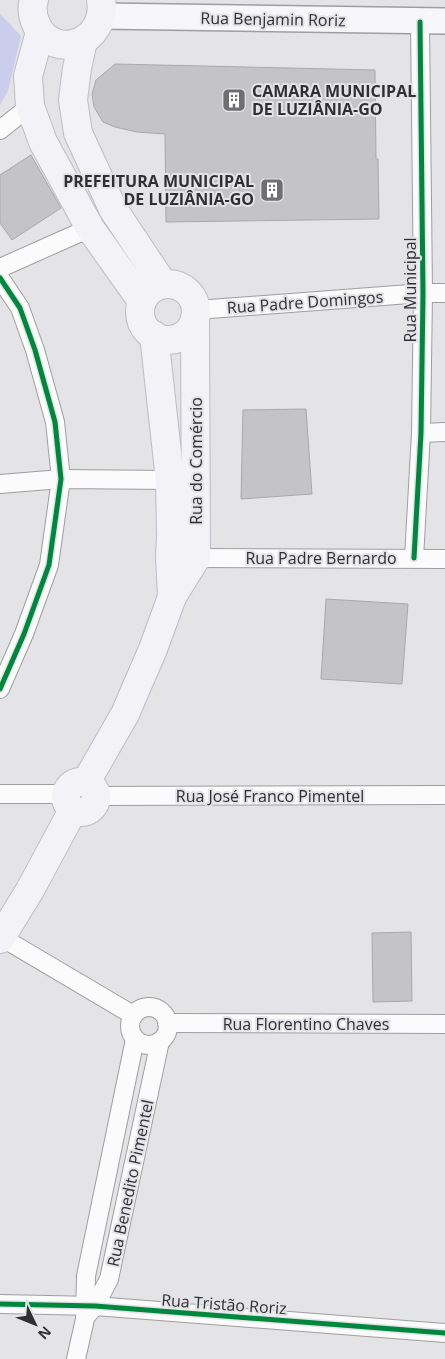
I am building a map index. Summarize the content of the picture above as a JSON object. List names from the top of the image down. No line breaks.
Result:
{"streets":{"main road":["Rua do Comércio"],"street":["Rua Benjamin Roriz","Rua Municipal","Rua Padre Domingos","Rua Padre Bernardo","Rua José Franco Pimentel","Rua Florentino Chaves","Rua Benedito Pimentel","Rua Tristão Roriz"]},"crossings":[["Rua Benjamin Roriz","Rua Municipal"],["Rua Municipal","Rua Padre Domingos"],["Rua Municipal","Rua Padre Bernardo"],["Rua Padre Domingos","Rua do Comércio"],["Rua do Comércio","Rua Padre Bernardo"],["Rua do Comércio","Rua José Franco Pimentel"],["Rua Florentino Chaves","Rua Benedito Pimentel"],["Rua Benedito Pimentel","Rua Tristão Roriz"]],"places":{"building":["CAMARA MUNICIPAL DE LUZIÂNIA-GO","PREFEITURA MUNICIPAL DE LUZIÂNIA-GO"]},"north":"bottom right"}
